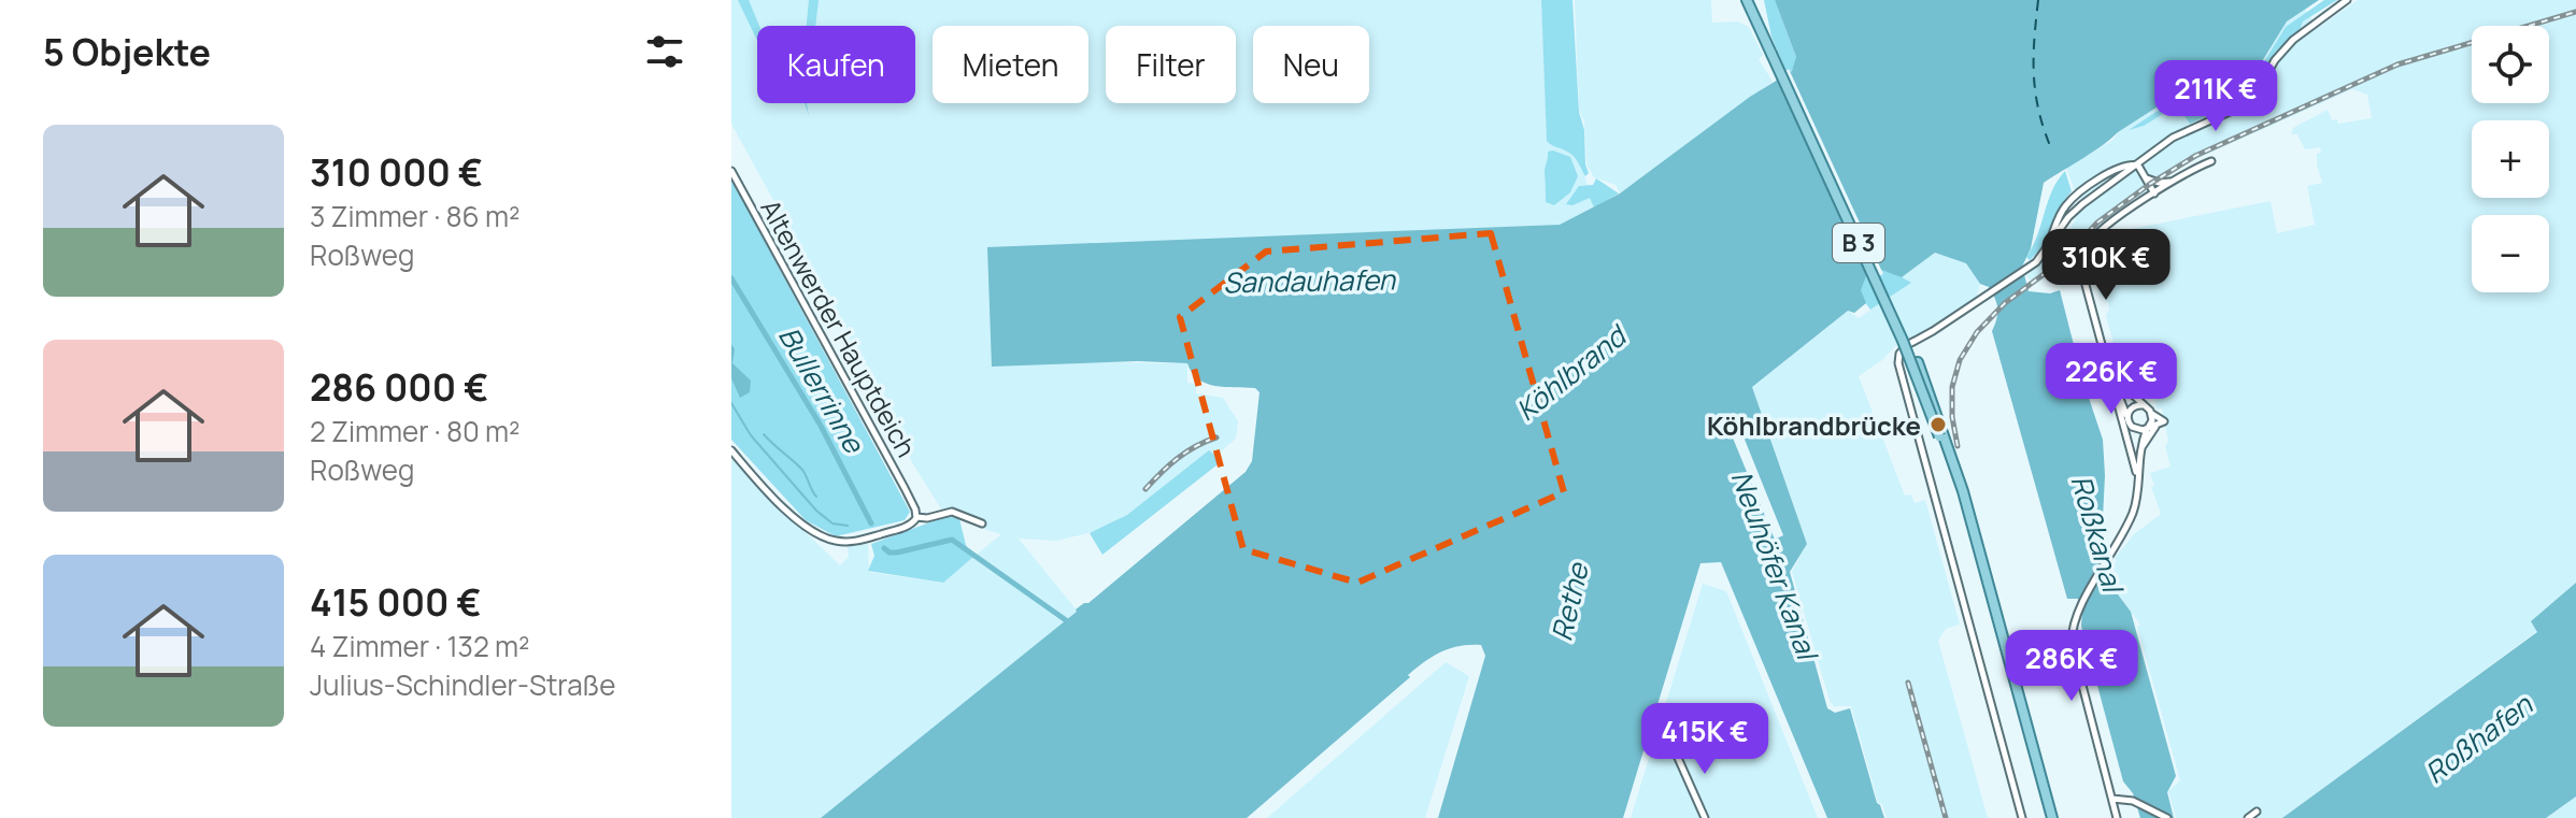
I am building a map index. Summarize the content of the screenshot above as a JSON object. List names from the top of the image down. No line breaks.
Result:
{"streets":{"main road":["B 3"],"street":["Altenwerder Hauptdeich"]},"water":["Sandauhafen","Köhlbrand","Bullerrinne","Roßkanal","Neuhöfer Kanal","Rethe","Roßhafen"],"places":["Köhlbrandbrücke"],"page":{"heading":"5 Objekte","map_buttons":["+","−"],"chip":["Kaufen","Mieten","Filter","Neu"],"price":["211K €","310K €","226K €","286K €","415K €"],"list":[{"name":"310 000 €","note":"3 Zimmer · 86 m² · Roßweg"},{"name":"286 000 €","note":"2 Zimmer · 80 m² · Roßweg"},{"name":"415 000 €","note":"4 Zimmer · 132 m² · Julius-Schindler-Straße"}]}}
